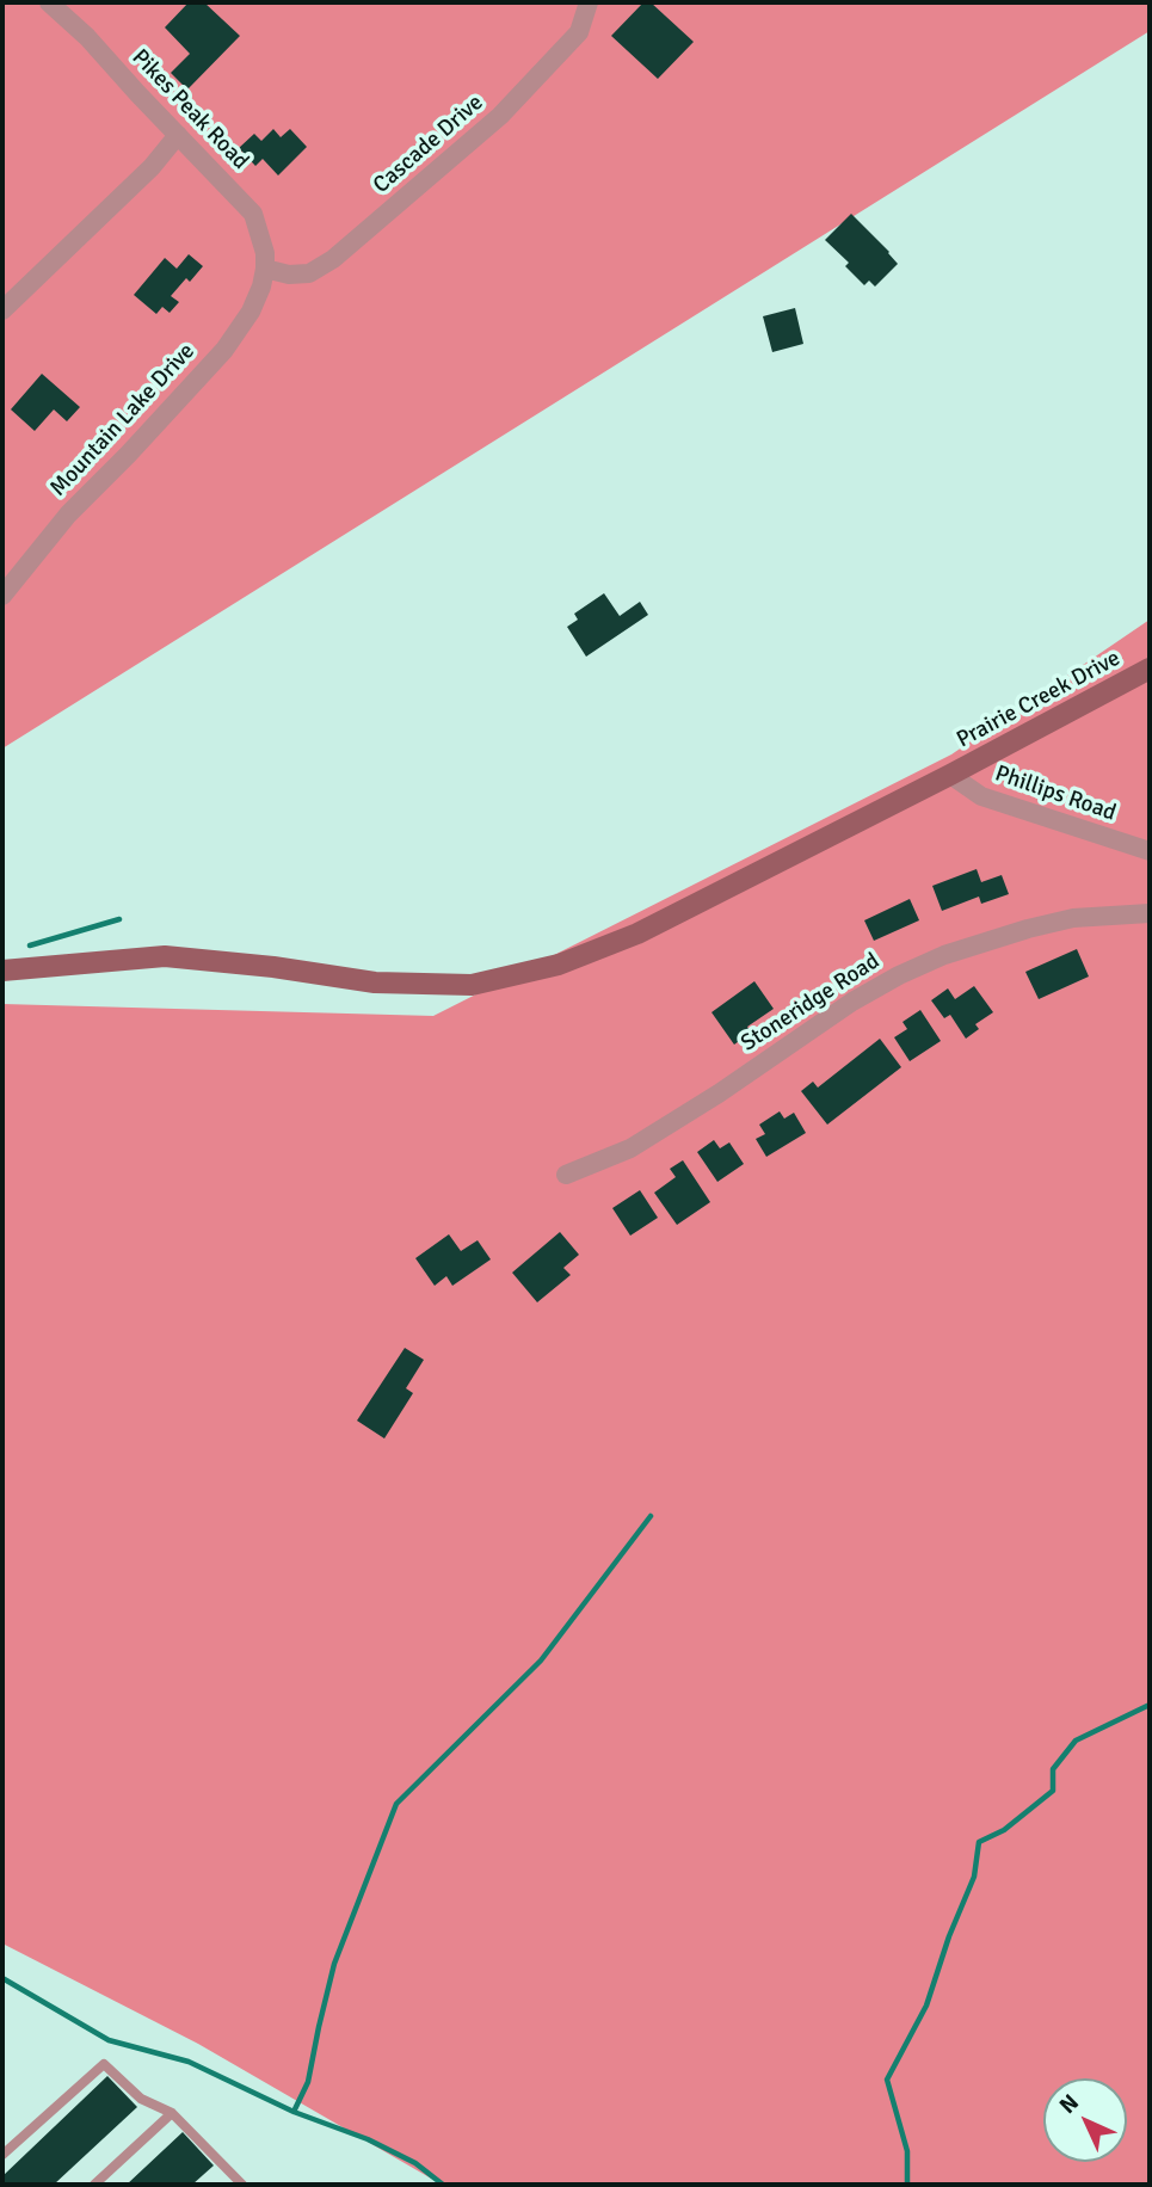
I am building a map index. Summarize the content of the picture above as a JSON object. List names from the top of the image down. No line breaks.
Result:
{"streets":{"main road":["Prairie Creek Drive"],"street":["Pikes Peak Road","Cascade Drive","Mountain Lake Drive","Phillips Road","Stoneridge Road"]},"crossings":[["Pikes Peak Road","Cascade Drive"],["Pikes Peak Road","Mountain Lake Drive"],["Cascade Drive","Mountain Lake Drive"],["Prairie Creek Drive","Phillips Road"]],"north":"top left"}
